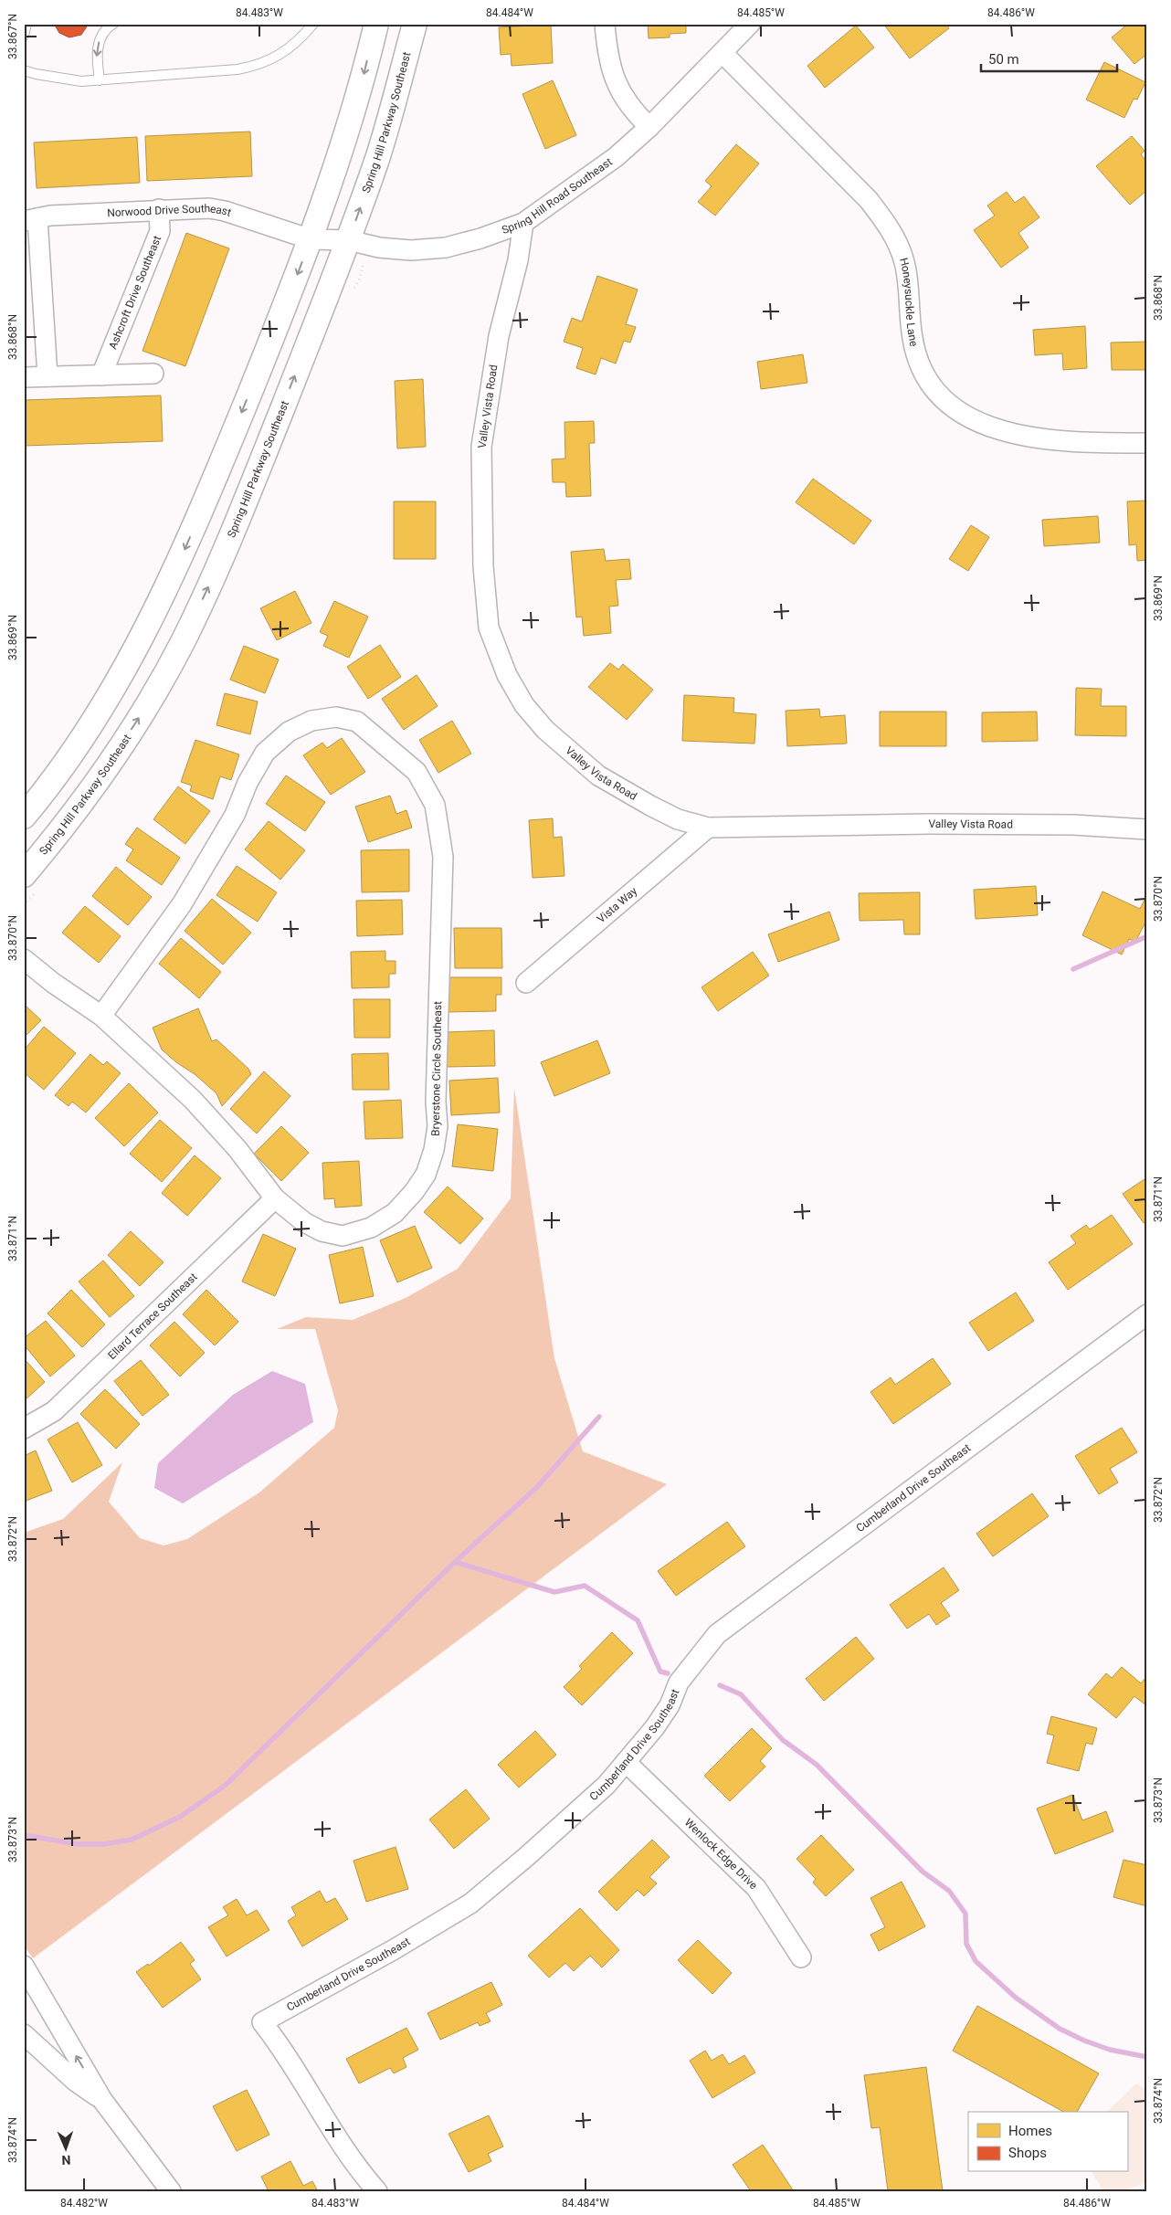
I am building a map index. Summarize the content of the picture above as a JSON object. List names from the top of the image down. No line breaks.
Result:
{"streets":{"street":["Spring Hill Parkway Southeast","Spring Hill Road Southeast","Norwood Drive Southeast","Ashcroft Drive Southeast","Honeysuckle Lane","Valley Vista Road","Vista Way","Bryerstone Circle Southeast","Ellard Terrace Southeast","Cumberland Drive Southeast","Wenlock Edge Drive"]},"crossings":[["Spring Hill Parkway Southeast","Spring Hill Road Southeast"],["Spring Hill Road Southeast","Norwood Drive Southeast"],["Spring Hill Road Southeast","Honeysuckle Lane"],["Spring Hill Road Southeast","Valley Vista Road"],["Norwood Drive Southeast","Ashcroft Drive Southeast"],["Valley Vista Road","Vista Way"],["Bryerstone Circle Southeast","Ellard Terrace Southeast"],["Cumberland Drive Southeast","Wenlock Edge Drive"]],"legend":["Homes","Shops"],"scale_bar":"50 m","north":"bottom","coordinates":["84.483°W","84.484°W","84.485°W","84.486°W","33.867°N","33.868°N","33.869°N","33.870°N","33.871°N","33.872°N","33.873°N","33.874°N","84.482°W"]}
